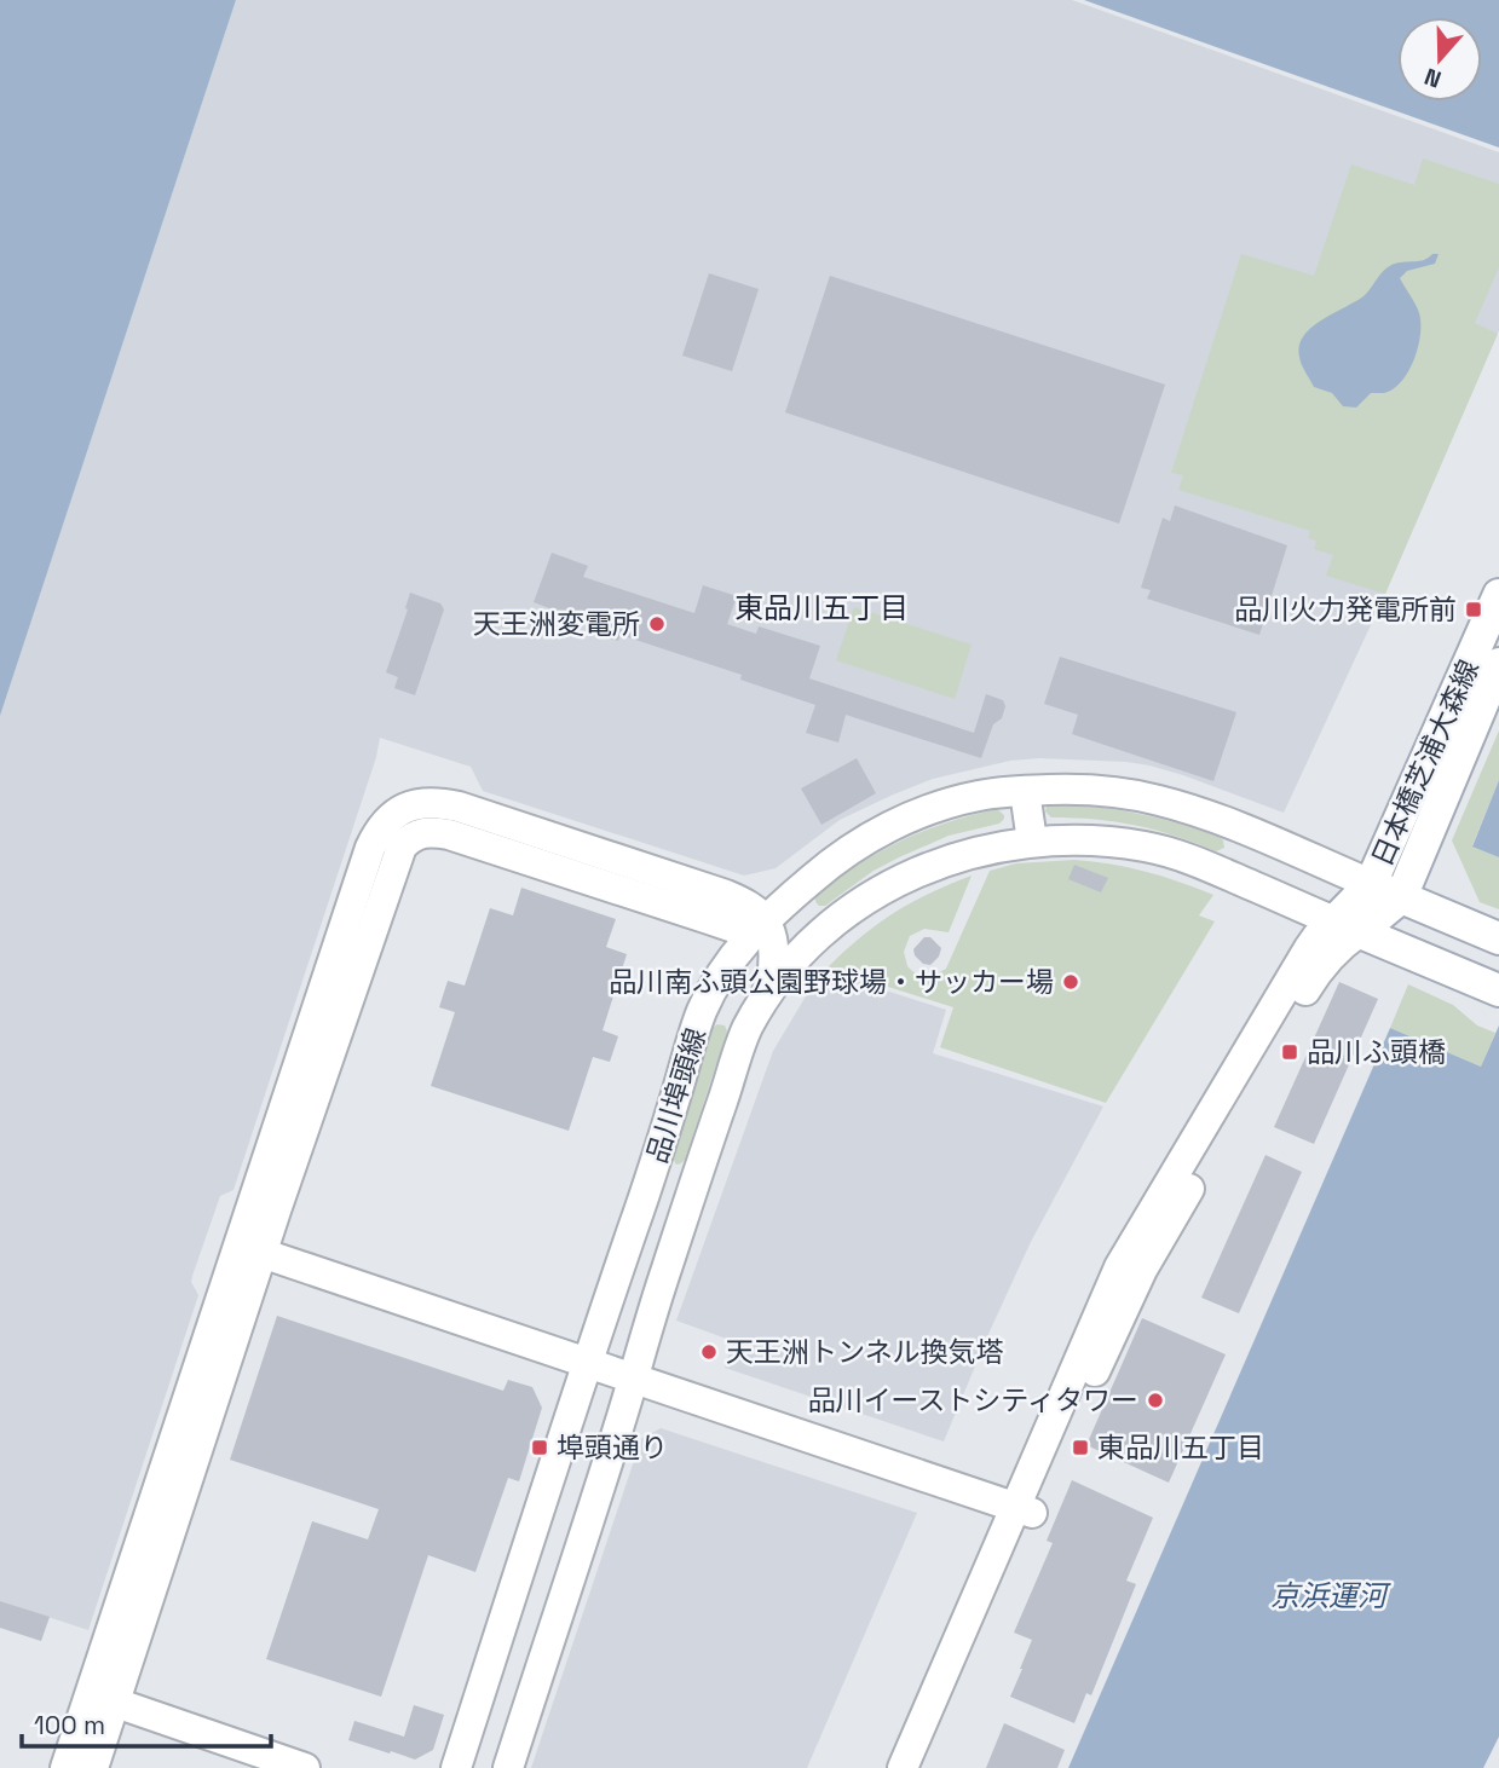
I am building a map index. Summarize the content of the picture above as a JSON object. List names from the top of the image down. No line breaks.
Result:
{"streets":{"main road":["日本橋芝浦大森線"],"street":["品川埠頭線"]},"crossings":[["日本橋芝浦大森線","品川埠頭線"]],"districts":["東品川五丁目"],"water":["京浜運河"],"places":{"transit":["品川火力発電所前","品川ふ頭橋","埠頭通り","東品川五丁目"],"other":["天王洲変電所","品川南ふ頭公園野球場・サッカー場","天王洲トンネル換気塔","品川イーストシティタワー"]},"scale_bar":"100 m","north":"bottom"}
